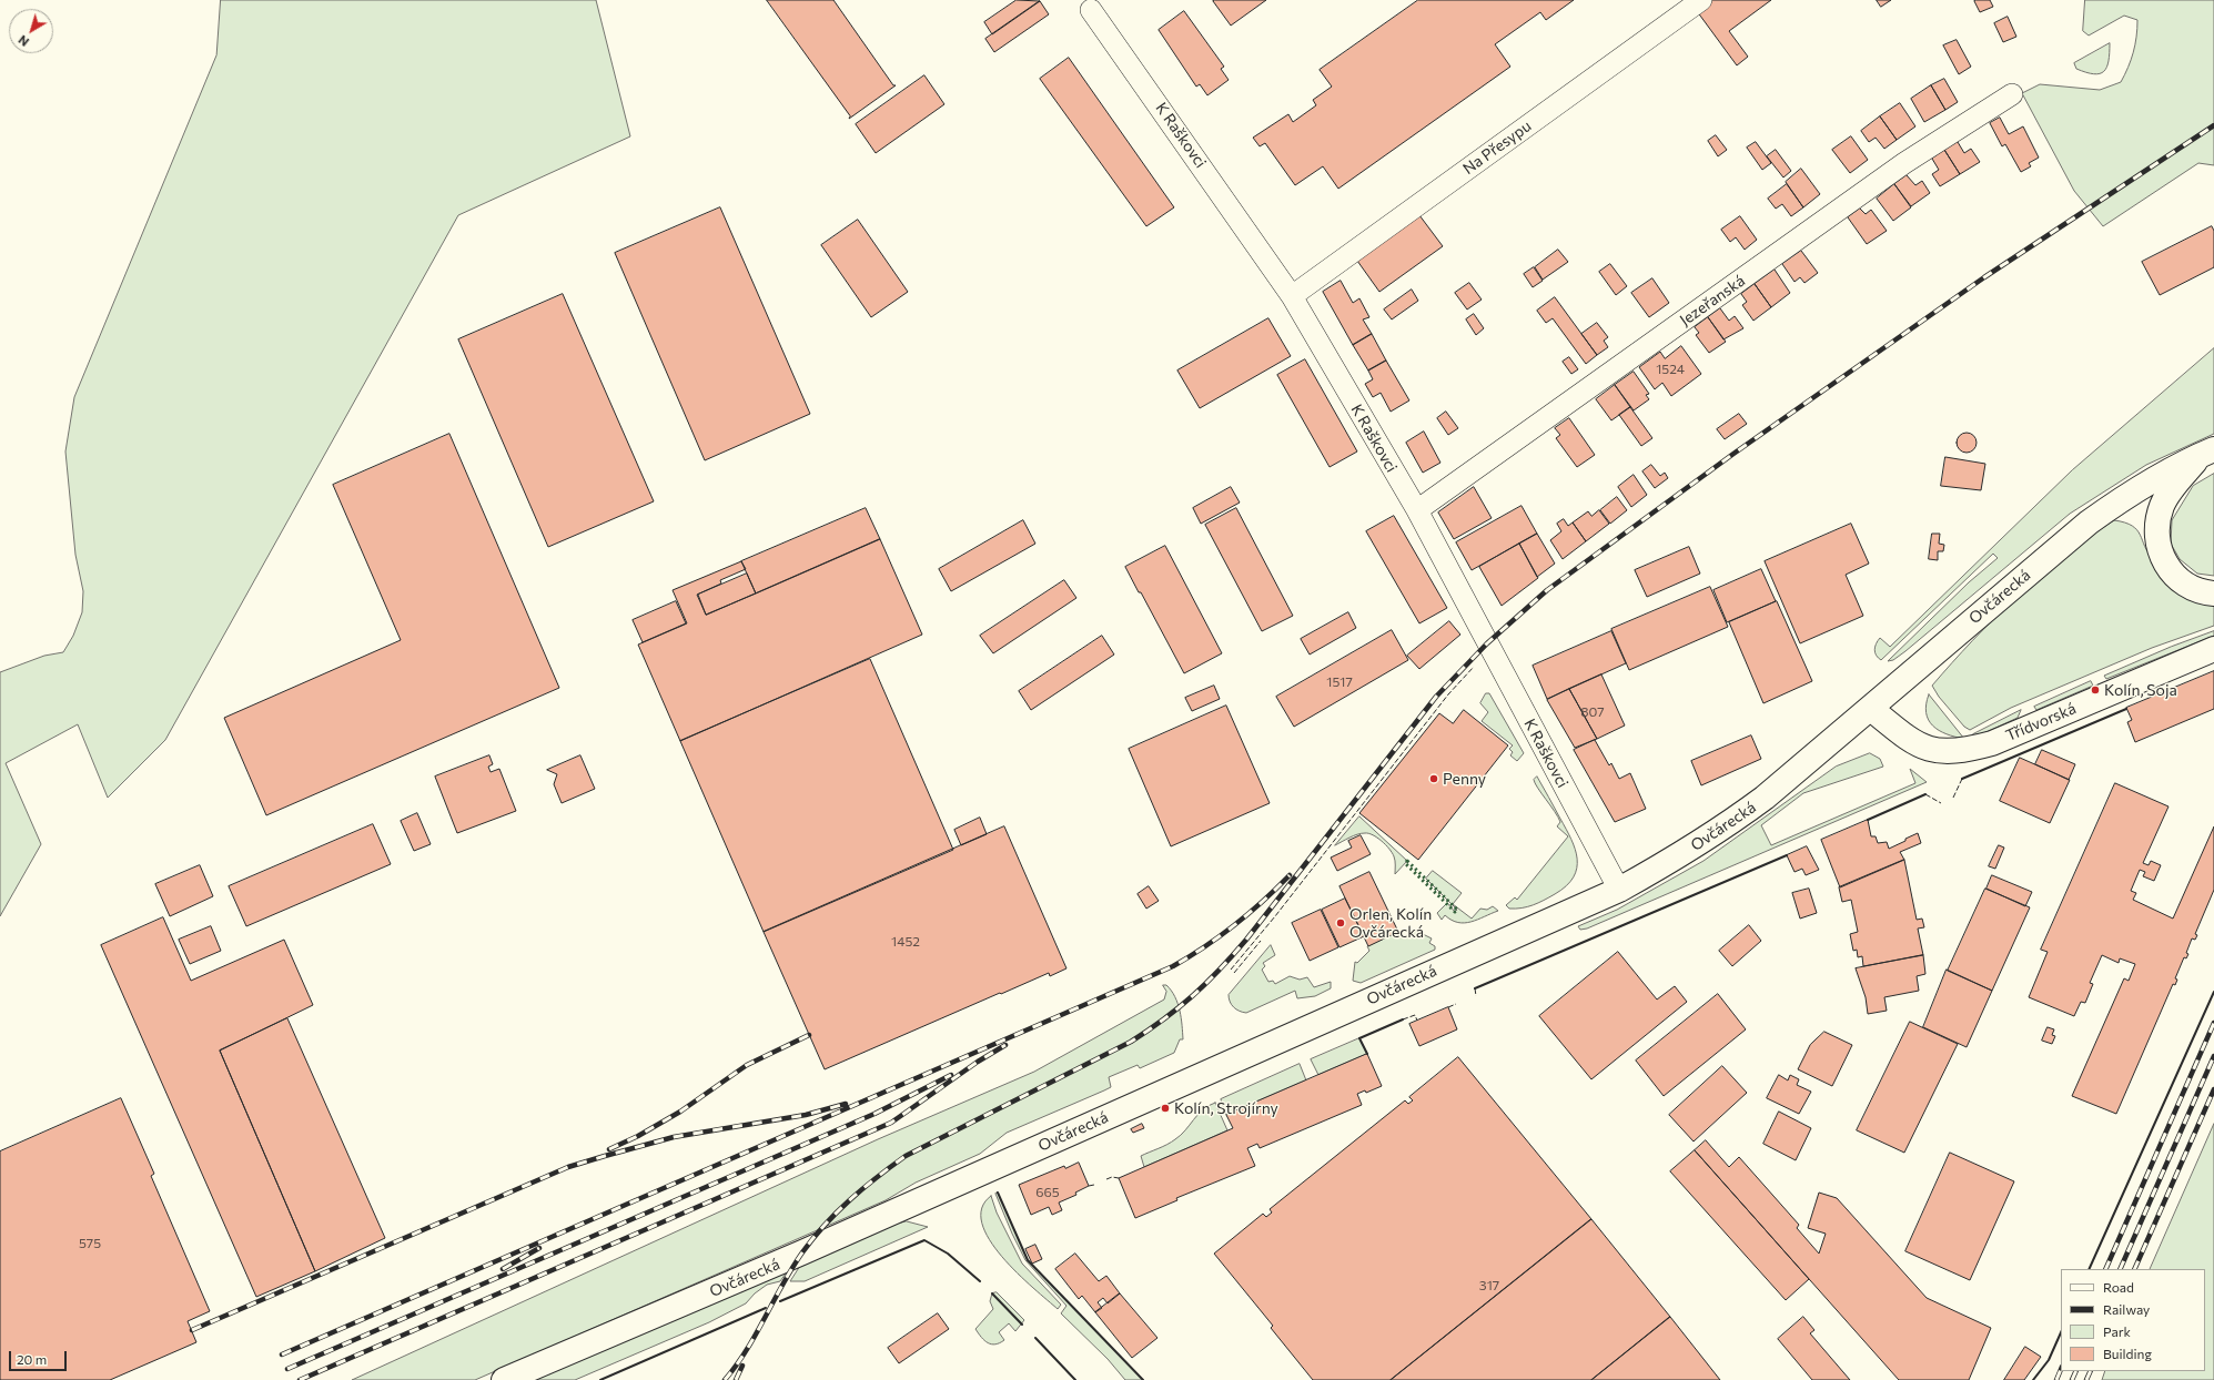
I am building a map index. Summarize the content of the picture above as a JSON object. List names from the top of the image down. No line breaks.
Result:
{"streets":{"main road":["Ovčárecká","Třídvorská"],"street":["K Raškovci","Na Přesypu","Jezeřanská"]},"crossings":[["K Raškovci","Na Přesypu"],["K Raškovci","Jezeřanská"],["K Raškovci","Ovčárecká"],["Ovčárecká","Třídvorská"]],"places":["Kolín, Soja","Penny","Orlen, Kolín Ovčárecká","Kolín, Strojírny"],"house_numbers":["1524","1517","807","1452","665","575","317"],"legend":["Road","Railway","Park","Building"],"scale_bar":"20 m","north":"bottom left"}
